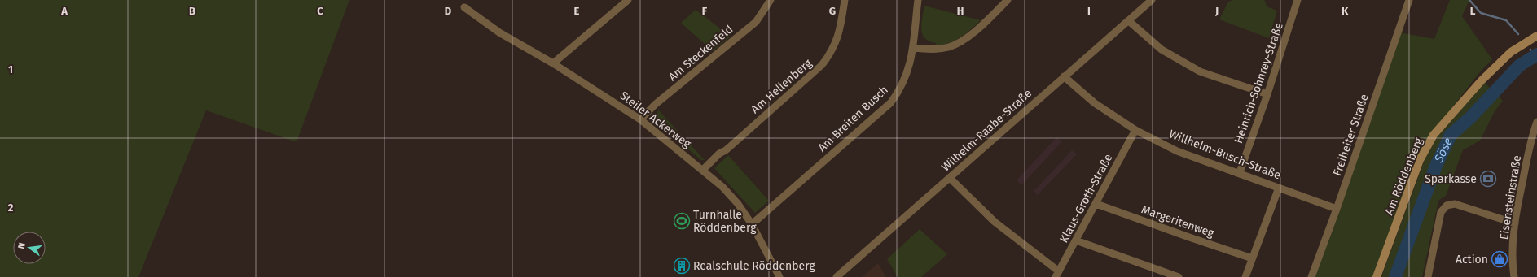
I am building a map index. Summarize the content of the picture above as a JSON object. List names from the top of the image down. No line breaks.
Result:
{"streets":{"main road":["Am Röddenberg"],"street":["Am Steckenfeld","Heinrich-Sohnrey-Straße","Am Hellenberg","Am Breiten Busch","Steiler Ackerweg","Wilhelm-Raabe-Straße","Freiheiter Straße","Willhelm-Busch-Straße","Eisensteinstraße","Klaus-Groth-Straße","Margeritenweg"]},"crossings":[["Am Steckenfeld","Steiler Ackerweg"],["Heinrich-Sohnrey-Straße","Willhelm-Busch-Straße"],["Am Hellenberg","Steiler Ackerweg"],["Am Breiten Busch","Steiler Ackerweg"],["Wilhelm-Raabe-Straße","Willhelm-Busch-Straße"],["Freiheiter Straße","Willhelm-Busch-Straße"],["Willhelm-Busch-Straße","Klaus-Groth-Straße"],["Klaus-Groth-Straße","Margeritenweg"]],"water":["Söse"],"places":{"bank":["Sparkasse"],"sports":["Turnhalle Röddenberg"],"shop":["Action"],"building":["Realschule Röddenberg"]},"north":"left","grid":{"columns":["A","B","C","D","E","F","G","H","I","J","K","L"],"rows":["1","2"]}}
